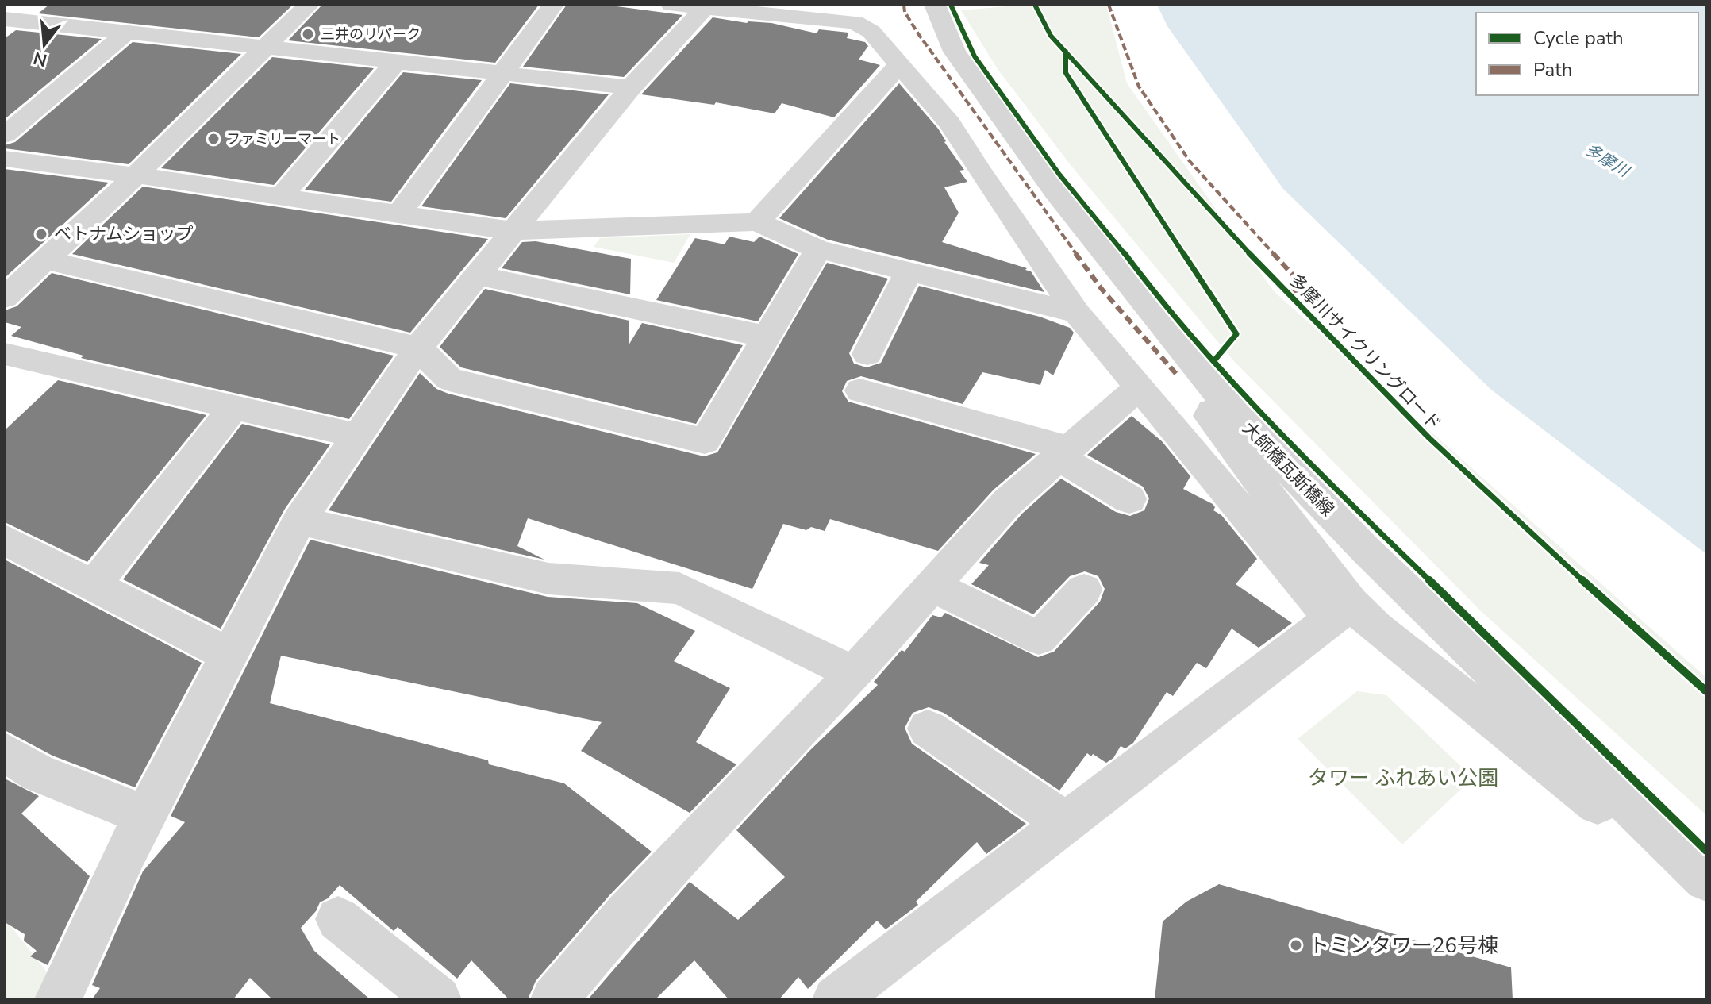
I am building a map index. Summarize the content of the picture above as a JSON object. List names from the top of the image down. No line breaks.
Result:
{"streets":{"street":["大師橋瓦斯橋線"],"cycle path":["多摩川サイクリングロード"]},"water":["多摩川"],"parks":["タワー ふれあい公園"],"places":["三井のリパーク","ファミリーマート","ベトナムショップ","トミンタワー26号棟"],"legend":["Cycle path","Path"],"north":"bottom"}
